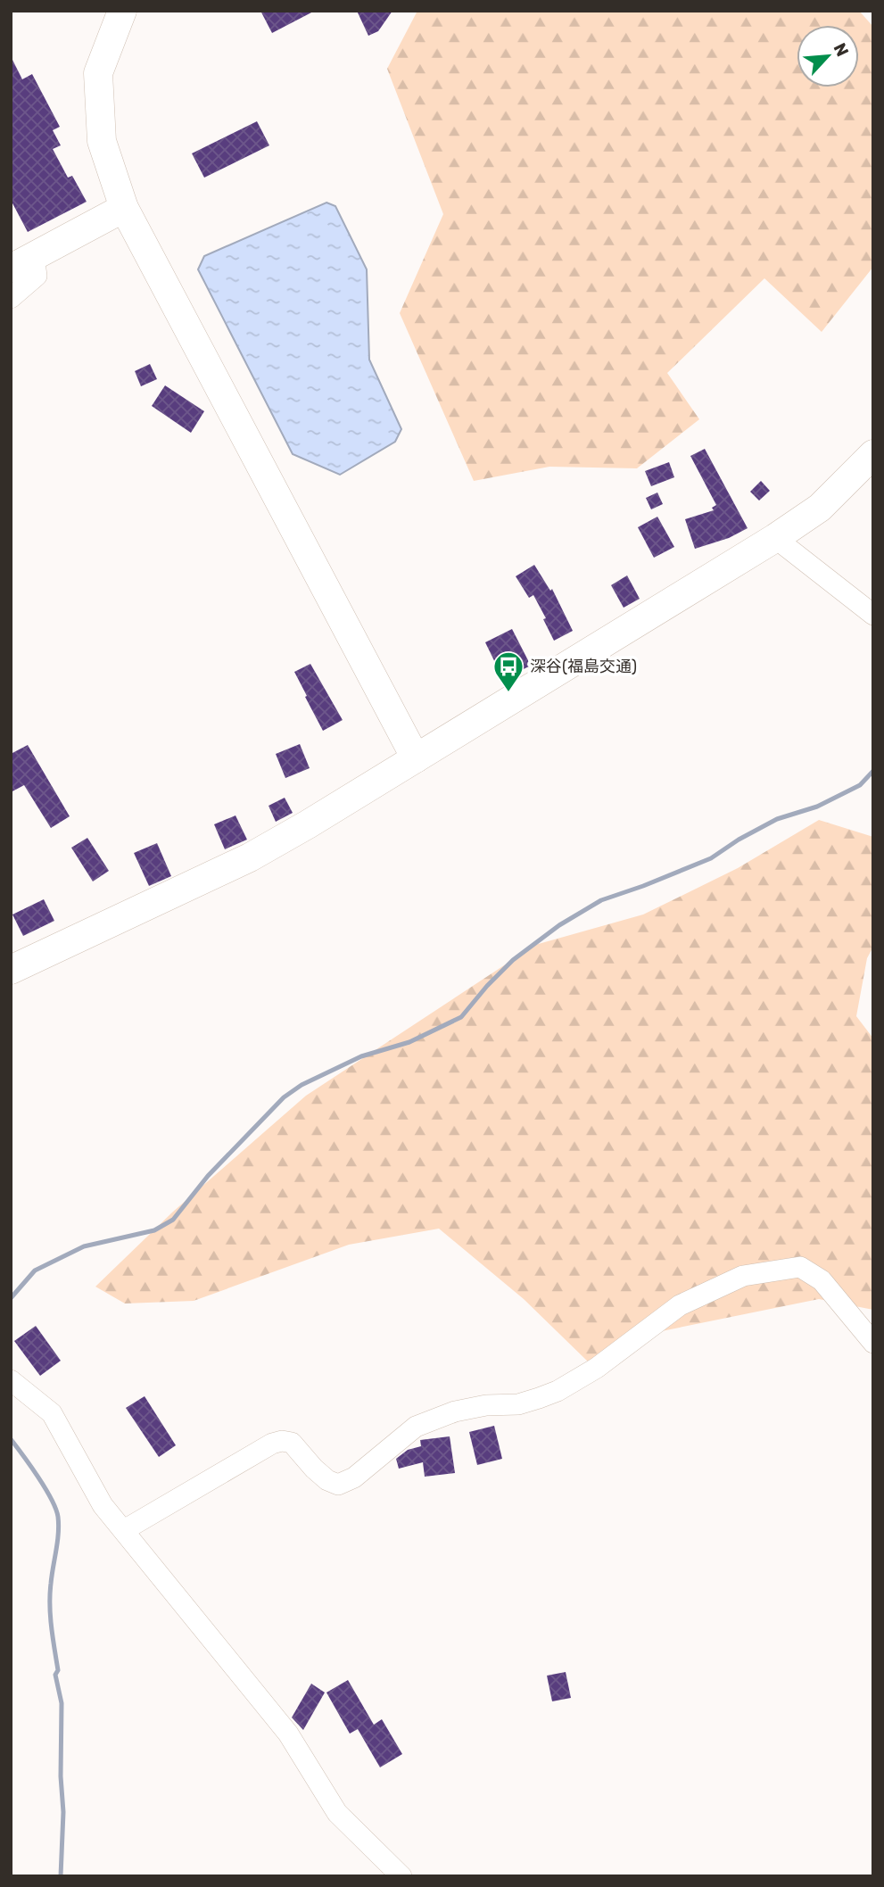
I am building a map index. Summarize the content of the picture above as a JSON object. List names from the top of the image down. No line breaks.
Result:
{"places":{"bus stop":["深谷(福島交通)"]},"north":"top right"}
